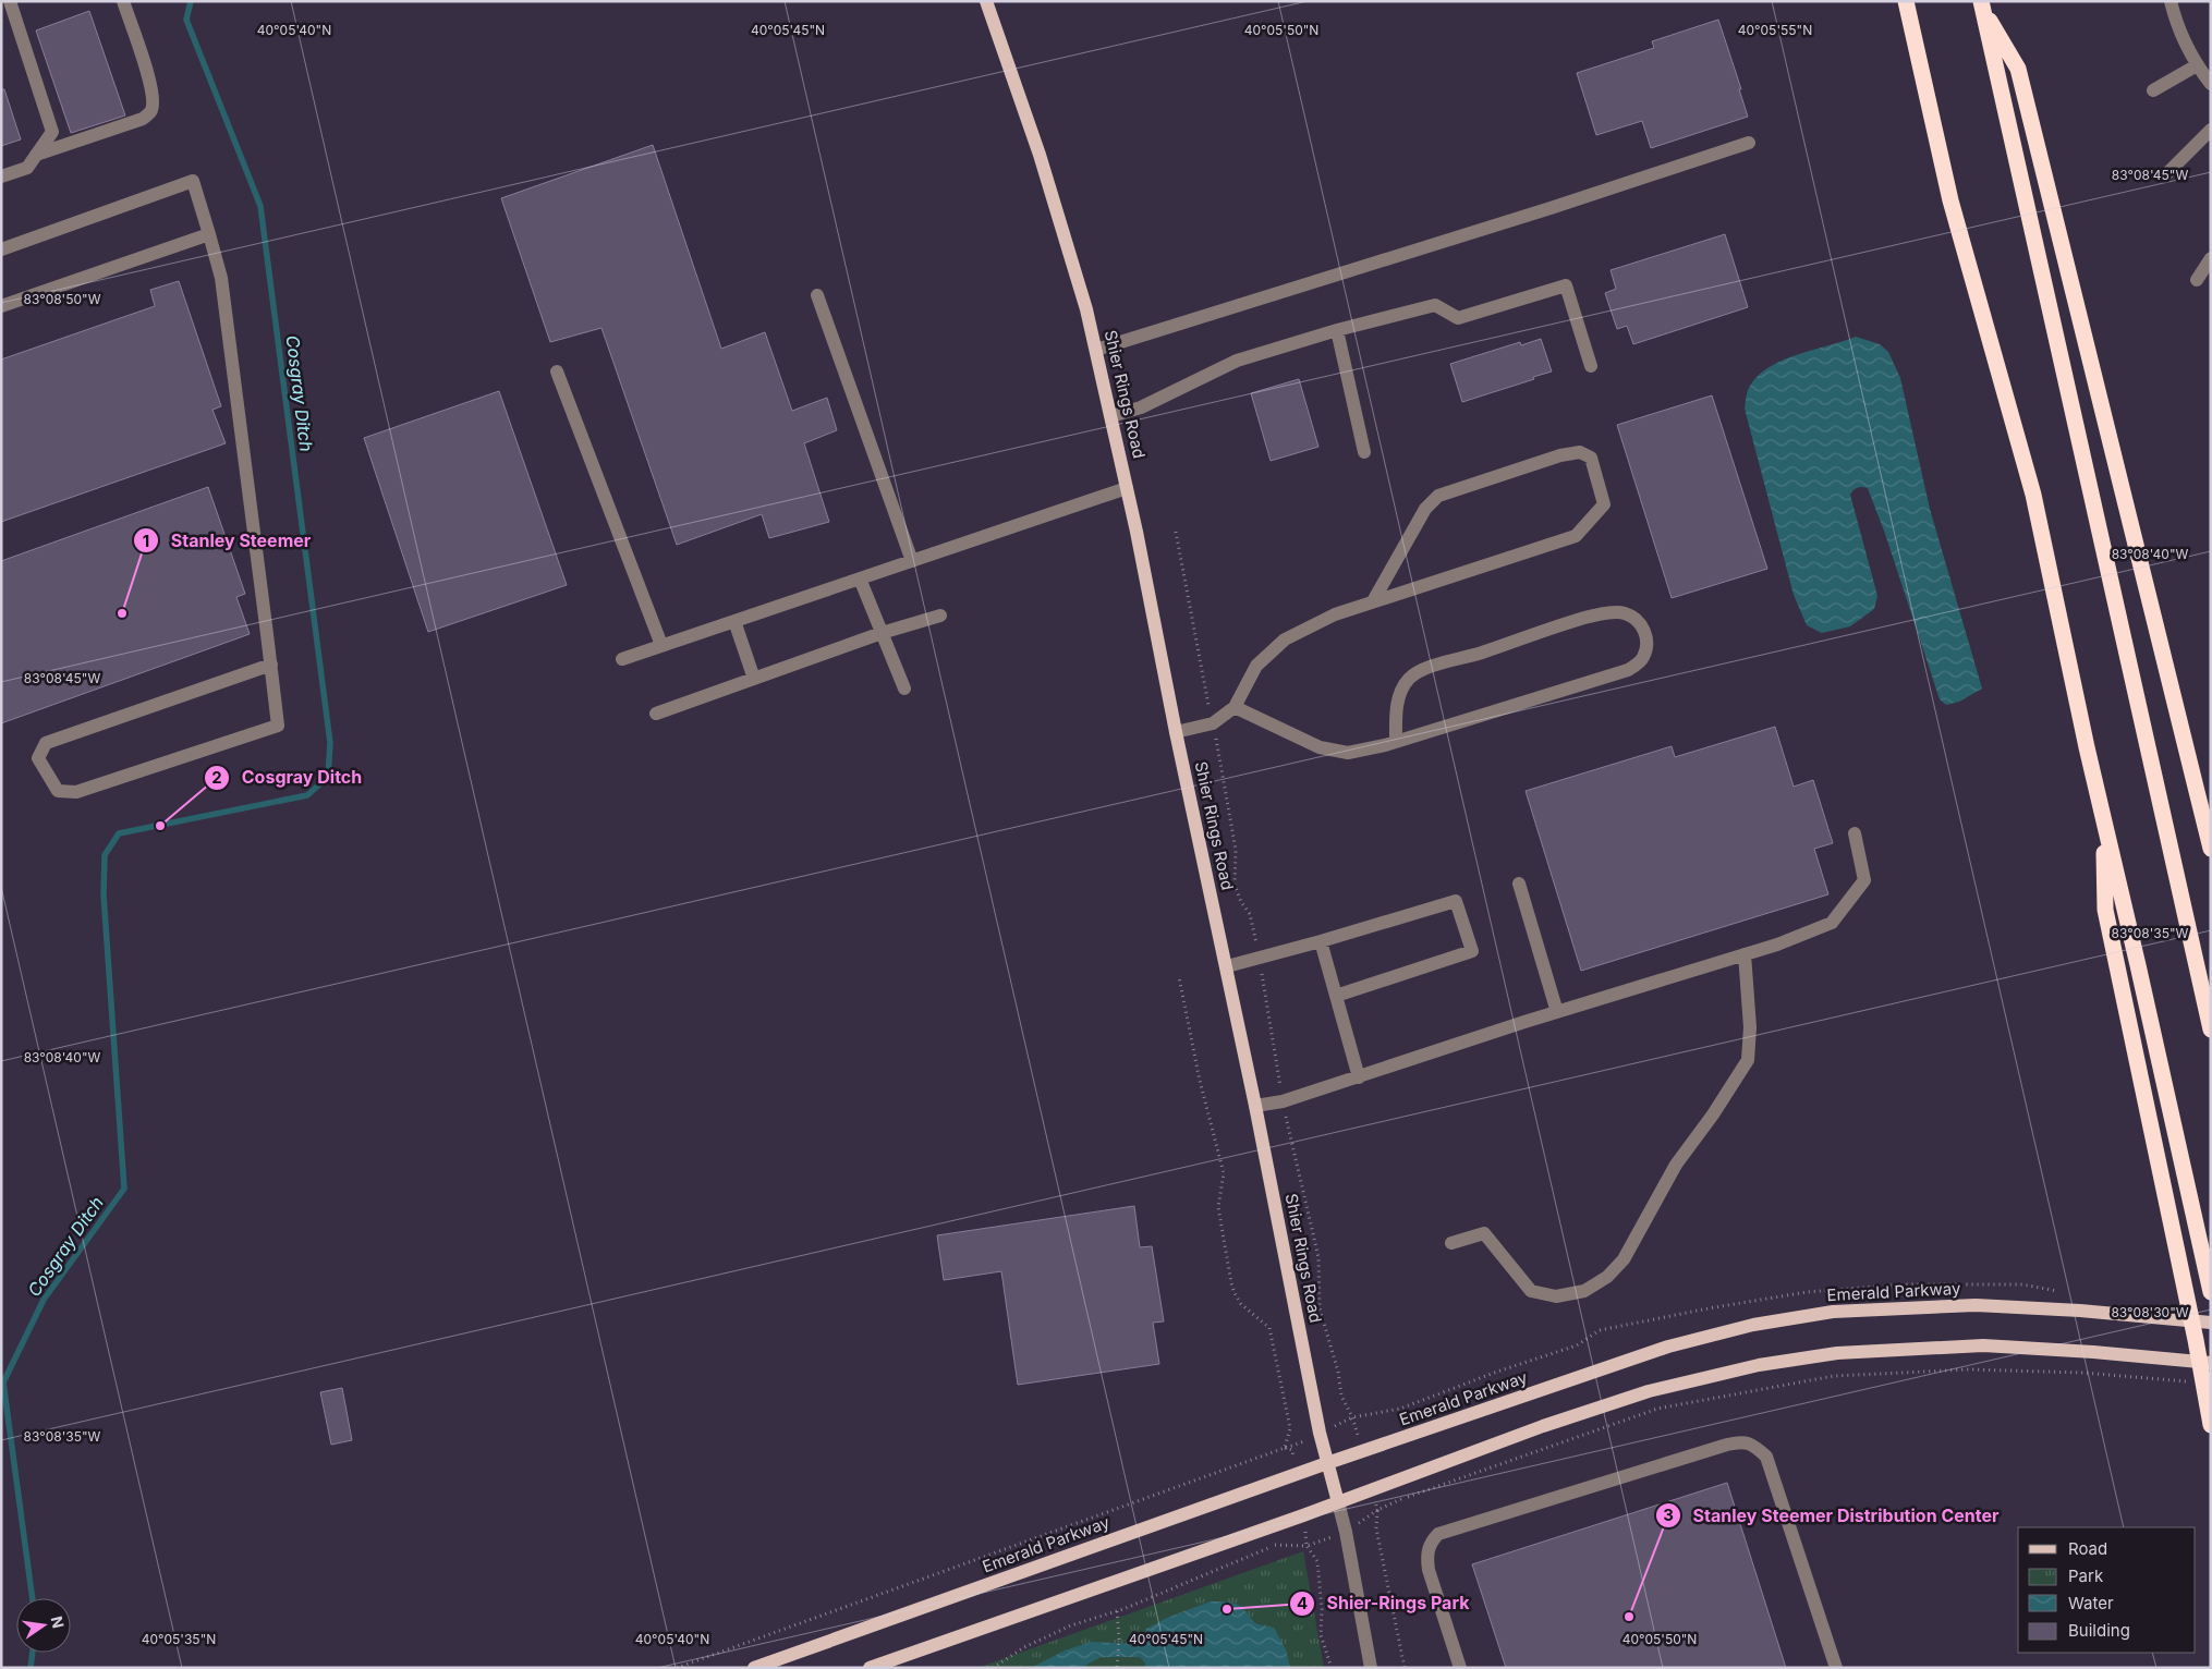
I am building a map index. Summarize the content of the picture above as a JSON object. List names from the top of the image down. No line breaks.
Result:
{"streets":{"main road":["Shier Rings Road","Emerald Parkway"]},"crossings":[["Shier Rings Road","Emerald Parkway"]],"water":["Cosgray Ditch"],"places":["Stanley Steemer","Cosgray Ditch","Shier-Rings Park","Stanley Steemer Distribution Center"],"legend":["Road","Park","Water","Building"],"north":"right","coordinates":["40°05'40\"N","40°05'45\"N","40°05'50\"N","40°05'55\"N","83°08'45\"W","83°08'50\"W","83°08'40\"W","83°08'35\"W","83°08'30\"W","40°05'35\"N"]}
